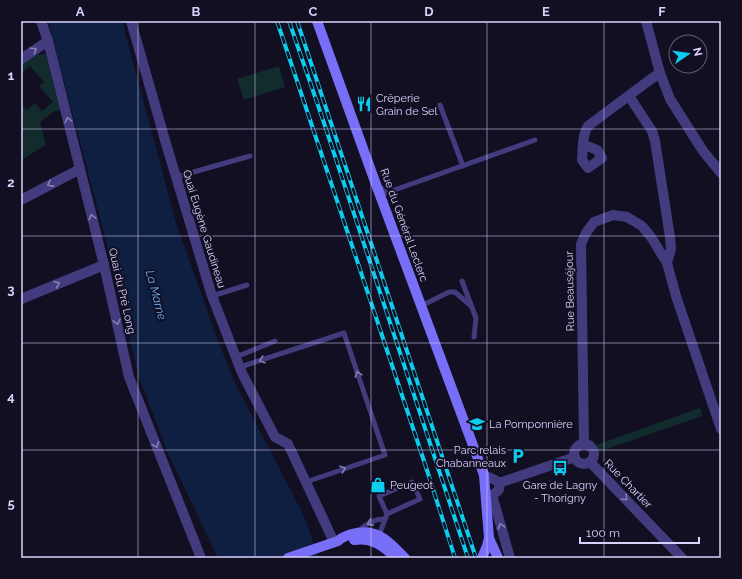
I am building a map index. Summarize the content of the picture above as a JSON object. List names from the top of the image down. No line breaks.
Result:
{"streets":{"main road":["Rue du Général Leclerc"],"street":["Quai Eugène Gaudineau","Quai du Pré Long","Rue Beauséjour","Rue Chartier"]},"crossings":[["Rue Beauséjour","Rue Chartier"]],"one_way":["Rue Chartier"],"water":["La Marne"],"places":{"restaurant":["Crêperie Grain de Sel"],"school or university":["La Pomponnière"],"parking":["Parc relais Chabanneaux"],"bus stop":["Gare de Lagny - Thorigny"],"shop":["Peugeot"]},"scale_bar":"100 m","north":"right","grid":{"columns":["A","B","C","D","E","F"],"rows":["1","2","3","4","5"]}}
